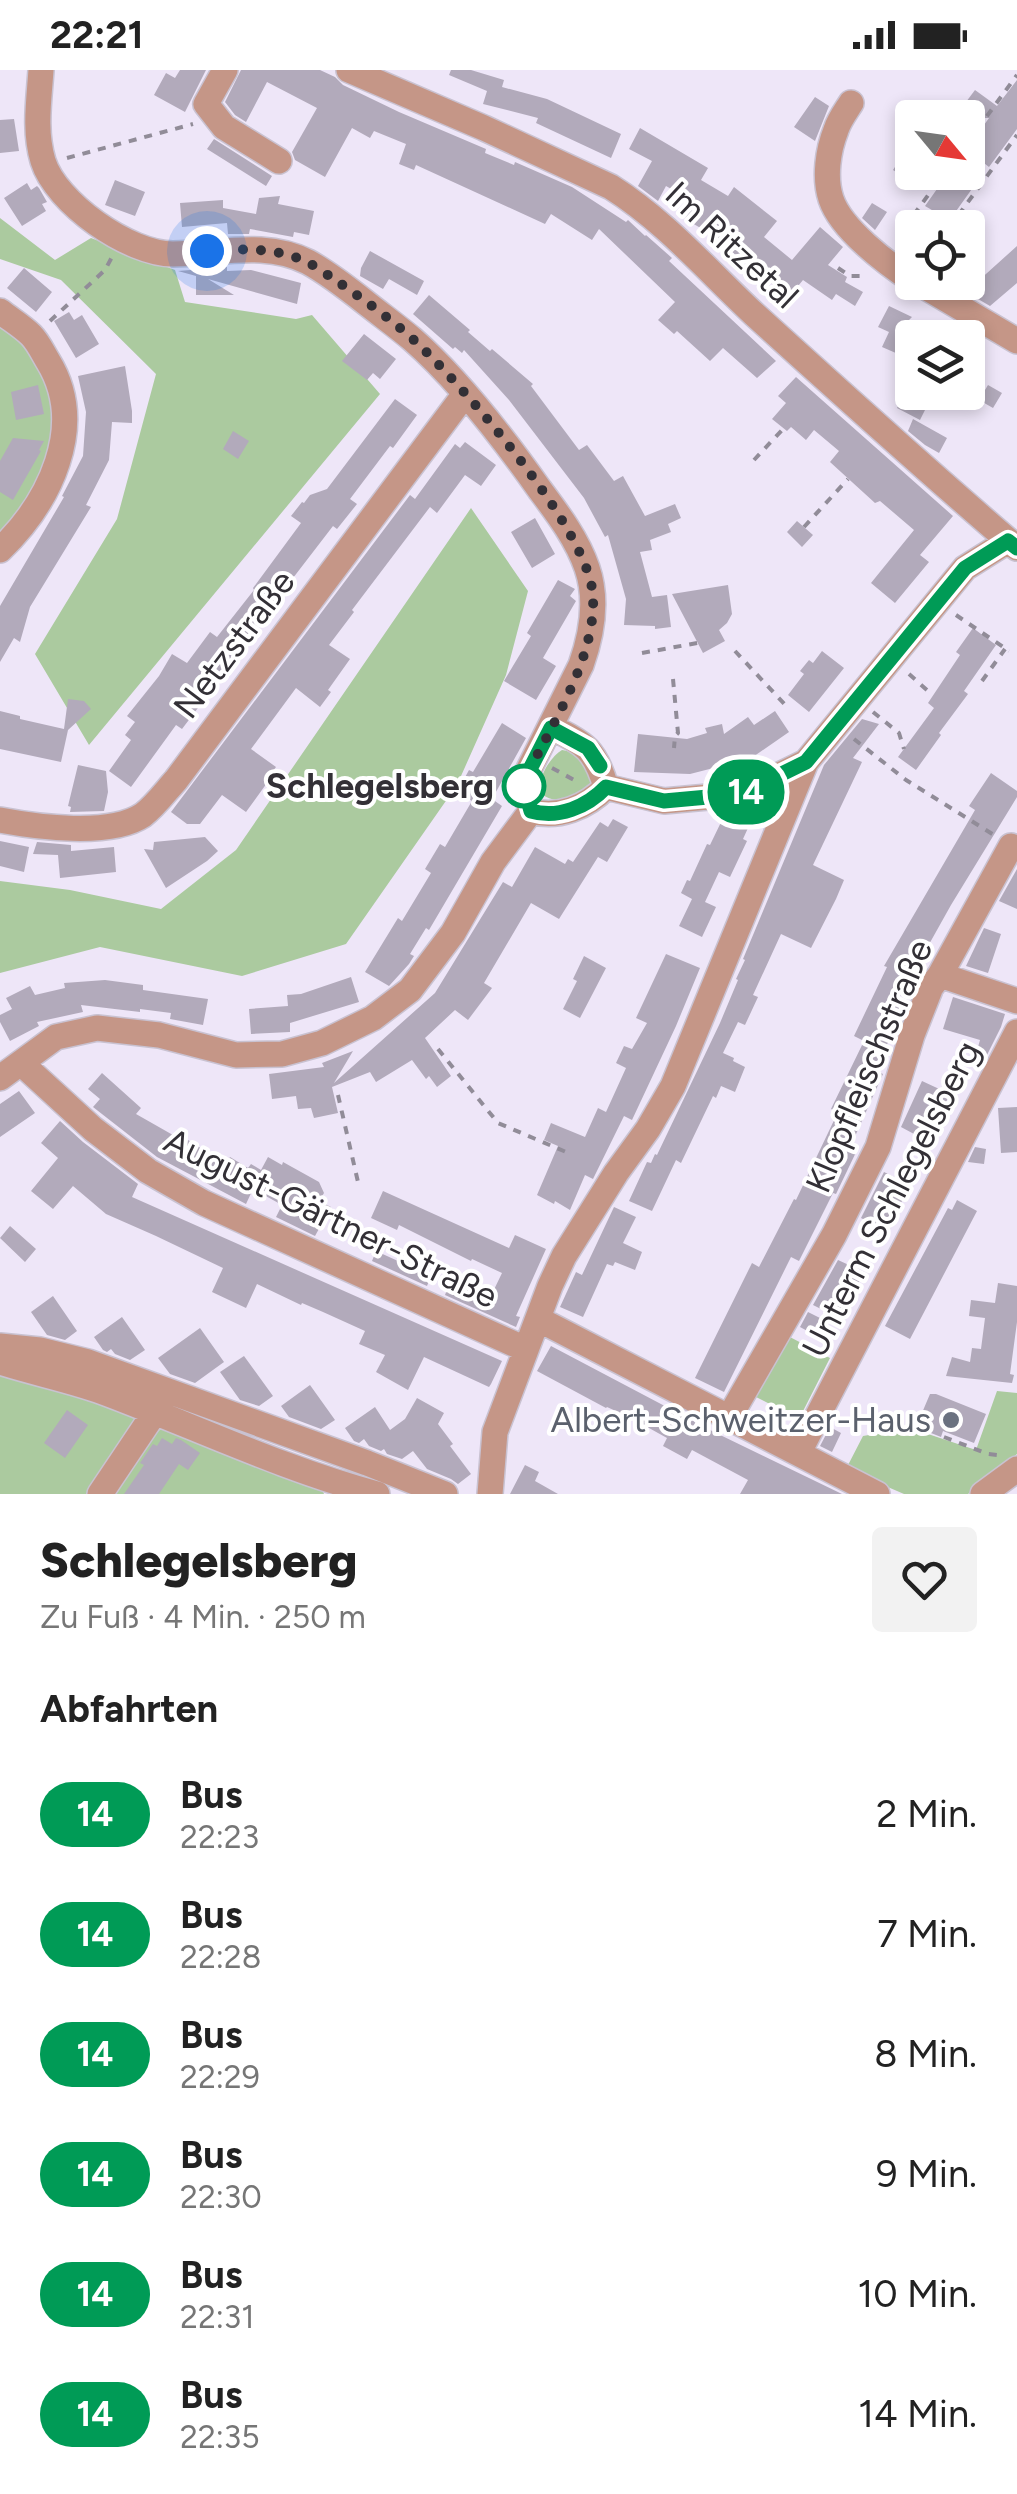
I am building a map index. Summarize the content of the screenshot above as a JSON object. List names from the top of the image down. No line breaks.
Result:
{"streets":{"street":["Im Ritzetal","Netzstraße","Klopfleischstraße","Unterm Schlegelsberg","August-Gärtner-Straße"]},"places":["Schlegelsberg","Albert-Schweitzer-Haus"],"lines":["bus line 14"],"north":"bottom right","page":{"status":"22:21","on_map":"14","heading":[["Schlegelsberg","Zu Fuß · 4 Min. · 250 m"],"Abfahrten"],"list":[{"mark":"14","name":"Bus","note":"22:23","value":"2 Min."},{"mark":"14","name":"Bus","note":"22:28","value":"7 Min."},{"mark":"14","name":"Bus","note":"22:29","value":"8 Min."},{"mark":"14","name":"Bus","note":"22:30","value":"9 Min."},{"mark":"14","name":"Bus","note":"22:31","value":"10 Min."},{"mark":"14","name":"Bus","note":"22:35","value":"14 Min."}]}}
